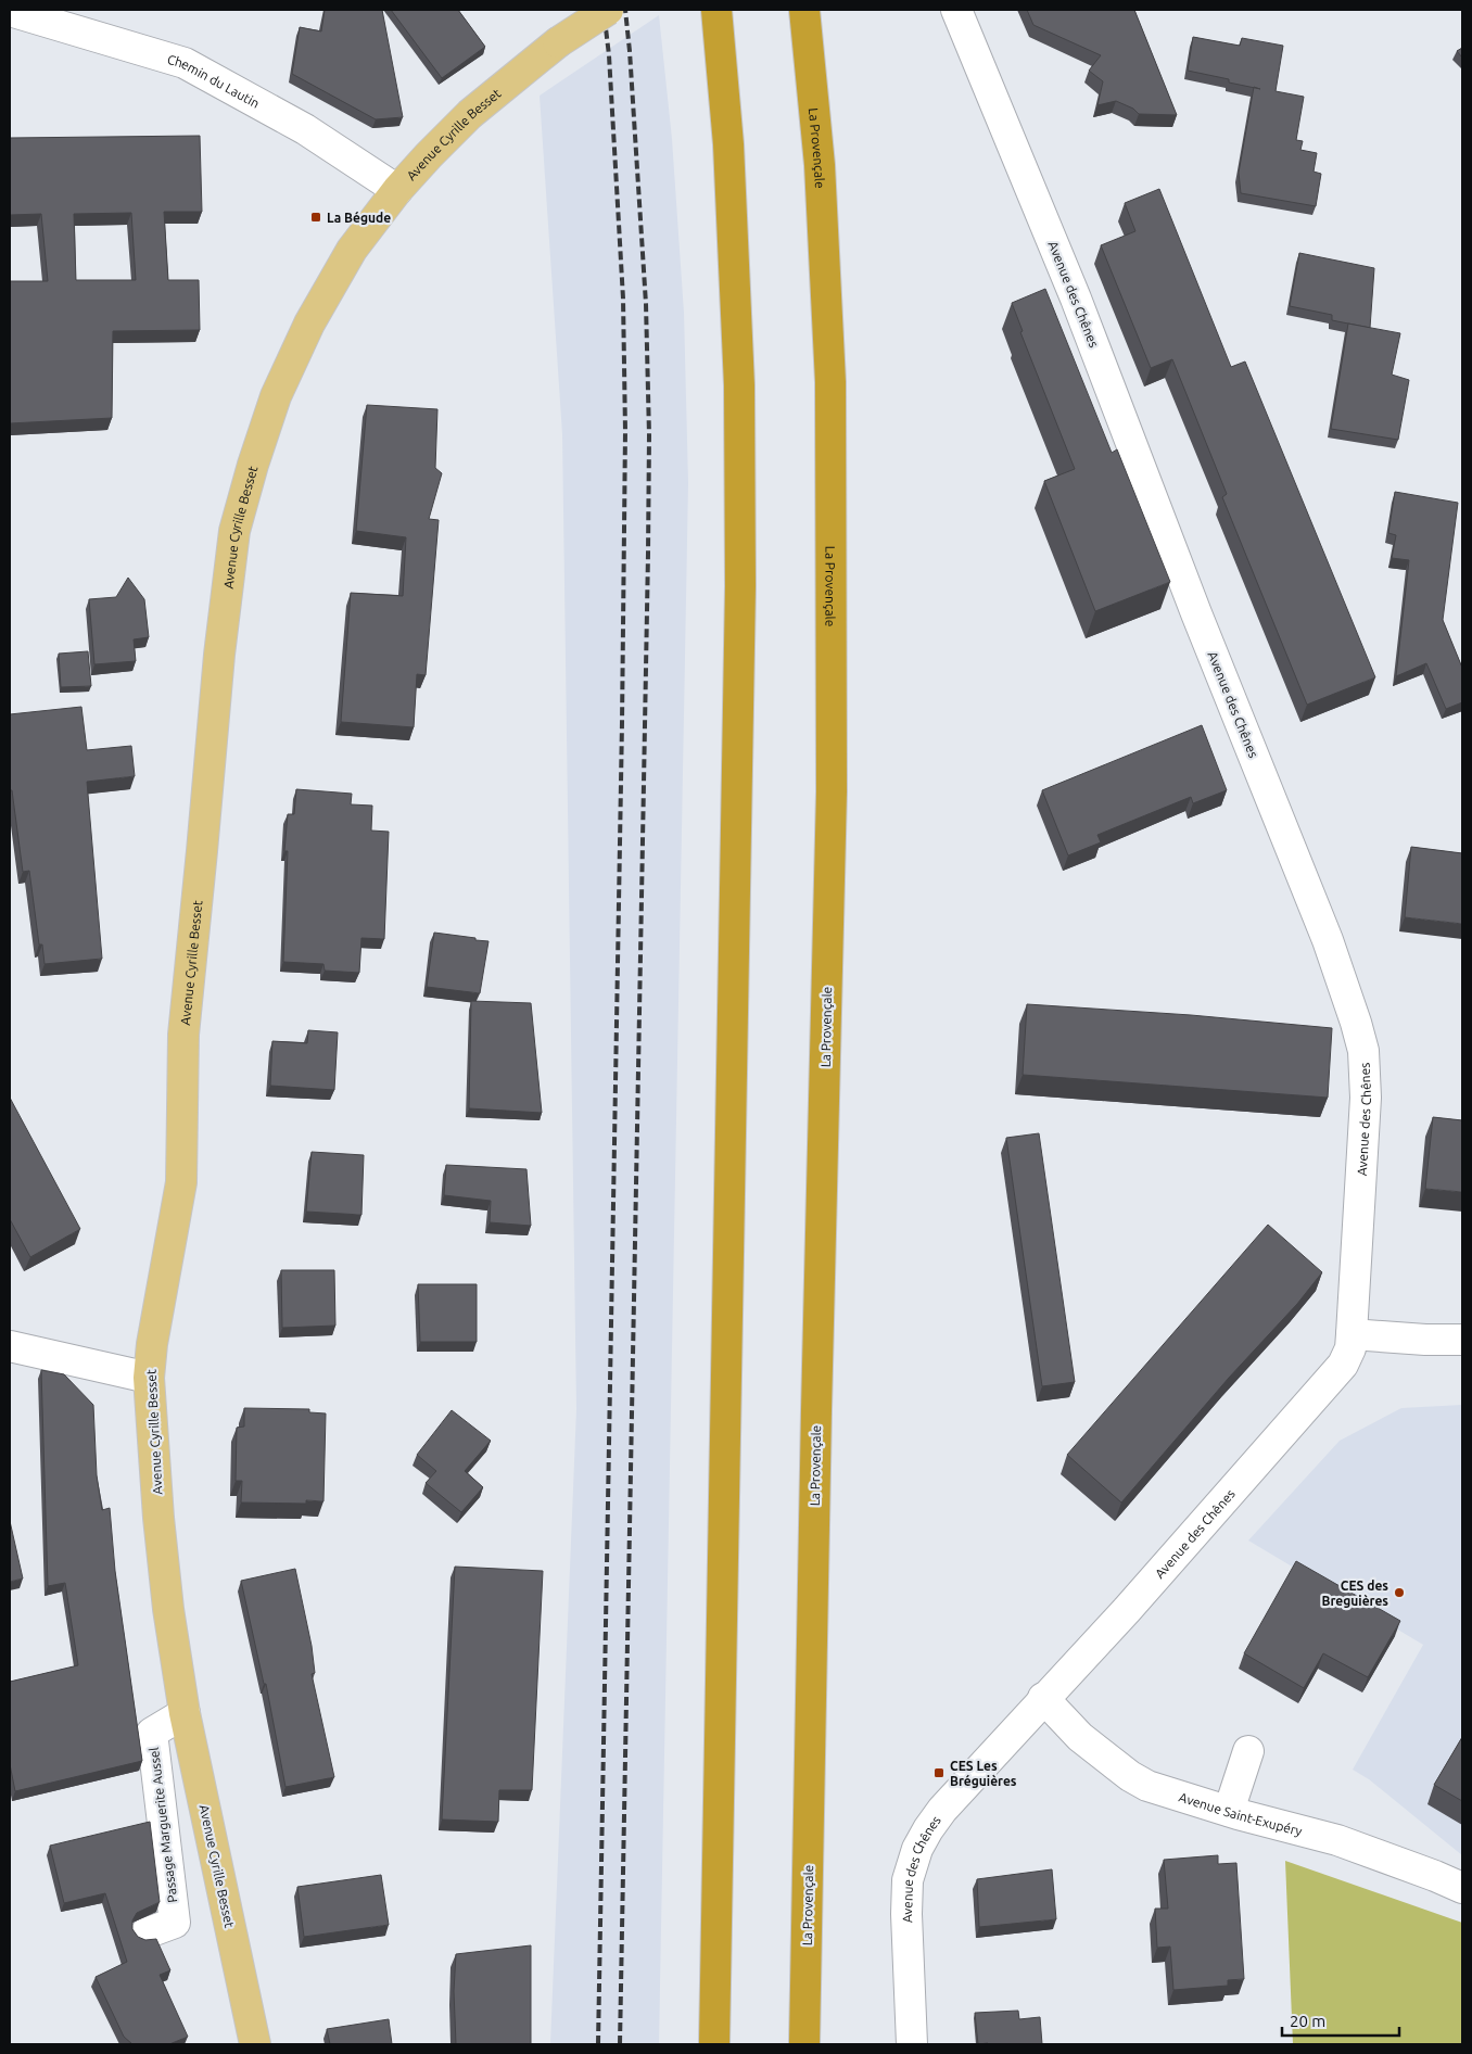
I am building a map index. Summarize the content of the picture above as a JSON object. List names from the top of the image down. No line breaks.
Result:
{"streets":{"highway":["La Provençale"],"main road":["Avenue Cyrille Besset"],"street":["Chemin du Lautin","Avenue des Chênes","Avenue Saint-Exupéry","Passage Marguerite Aussel"]},"crossings":[["Chemin du Lautin","Avenue Cyrille Besset"],["Avenue Cyrille Besset","Passage Marguerite Aussel"],["Avenue des Chênes","Avenue Saint-Exupéry"]],"places":{"transit":["La Bégude","CES Les Bréguières"],"other":["CES des Breguières"]},"scale_bar":"20 m"}
